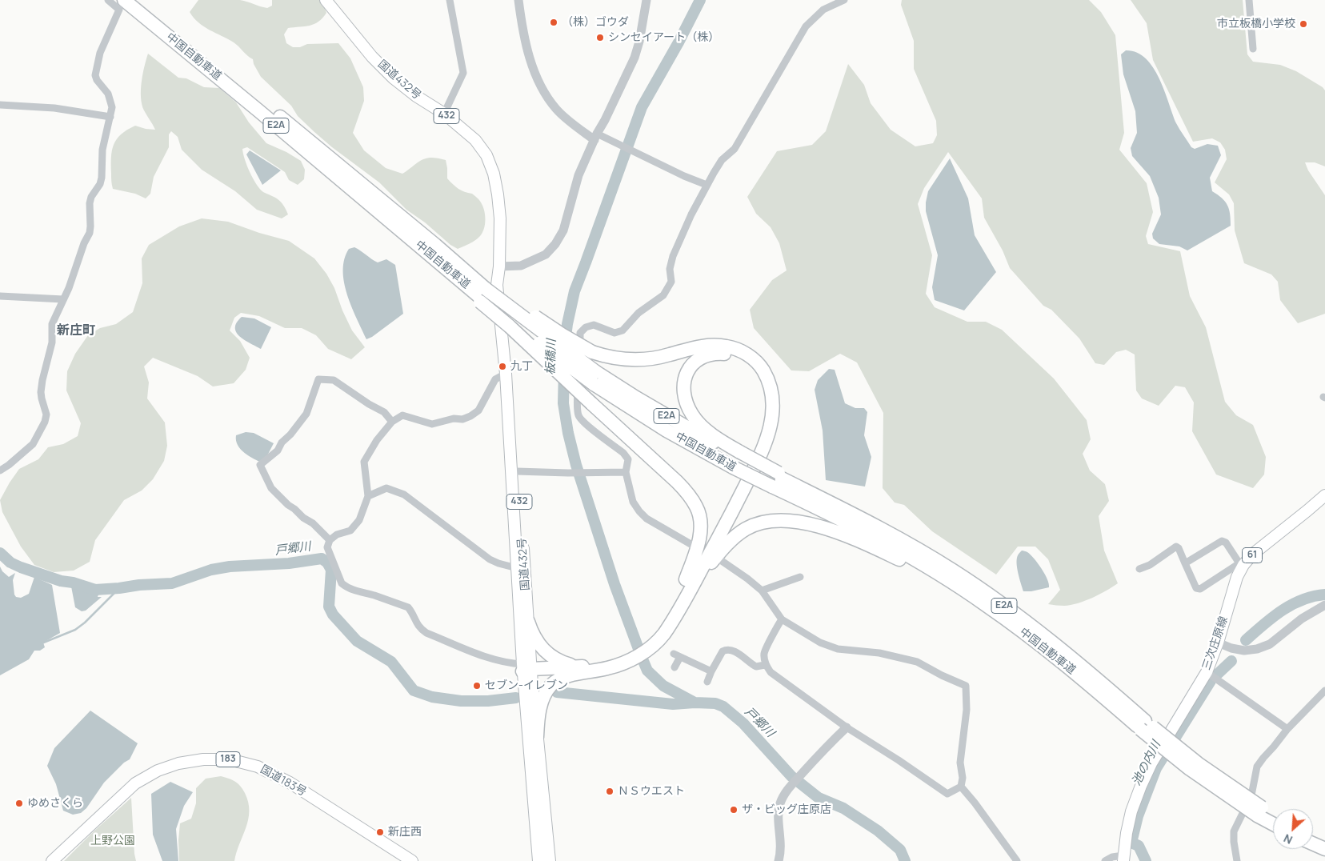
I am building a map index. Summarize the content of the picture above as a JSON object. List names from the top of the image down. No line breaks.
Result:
{"streets":{"highway":["中国自動車道","E2A"],"main road":["国道432号","432","61","三次庄原線","183","国道183号"]},"districts":["新庄町"],"water":["板橋川","戸郷川","池の内川"],"parks":["上野公園"],"places":["（株）ゴウダ","市立板橋小学校","シンセイアート（株）","九丁","セブン-イレブン","ＮＳウエスト","ゆめさくら","ザ・ビッグ庄原店","新庄西"],"north":"bottom left"}
